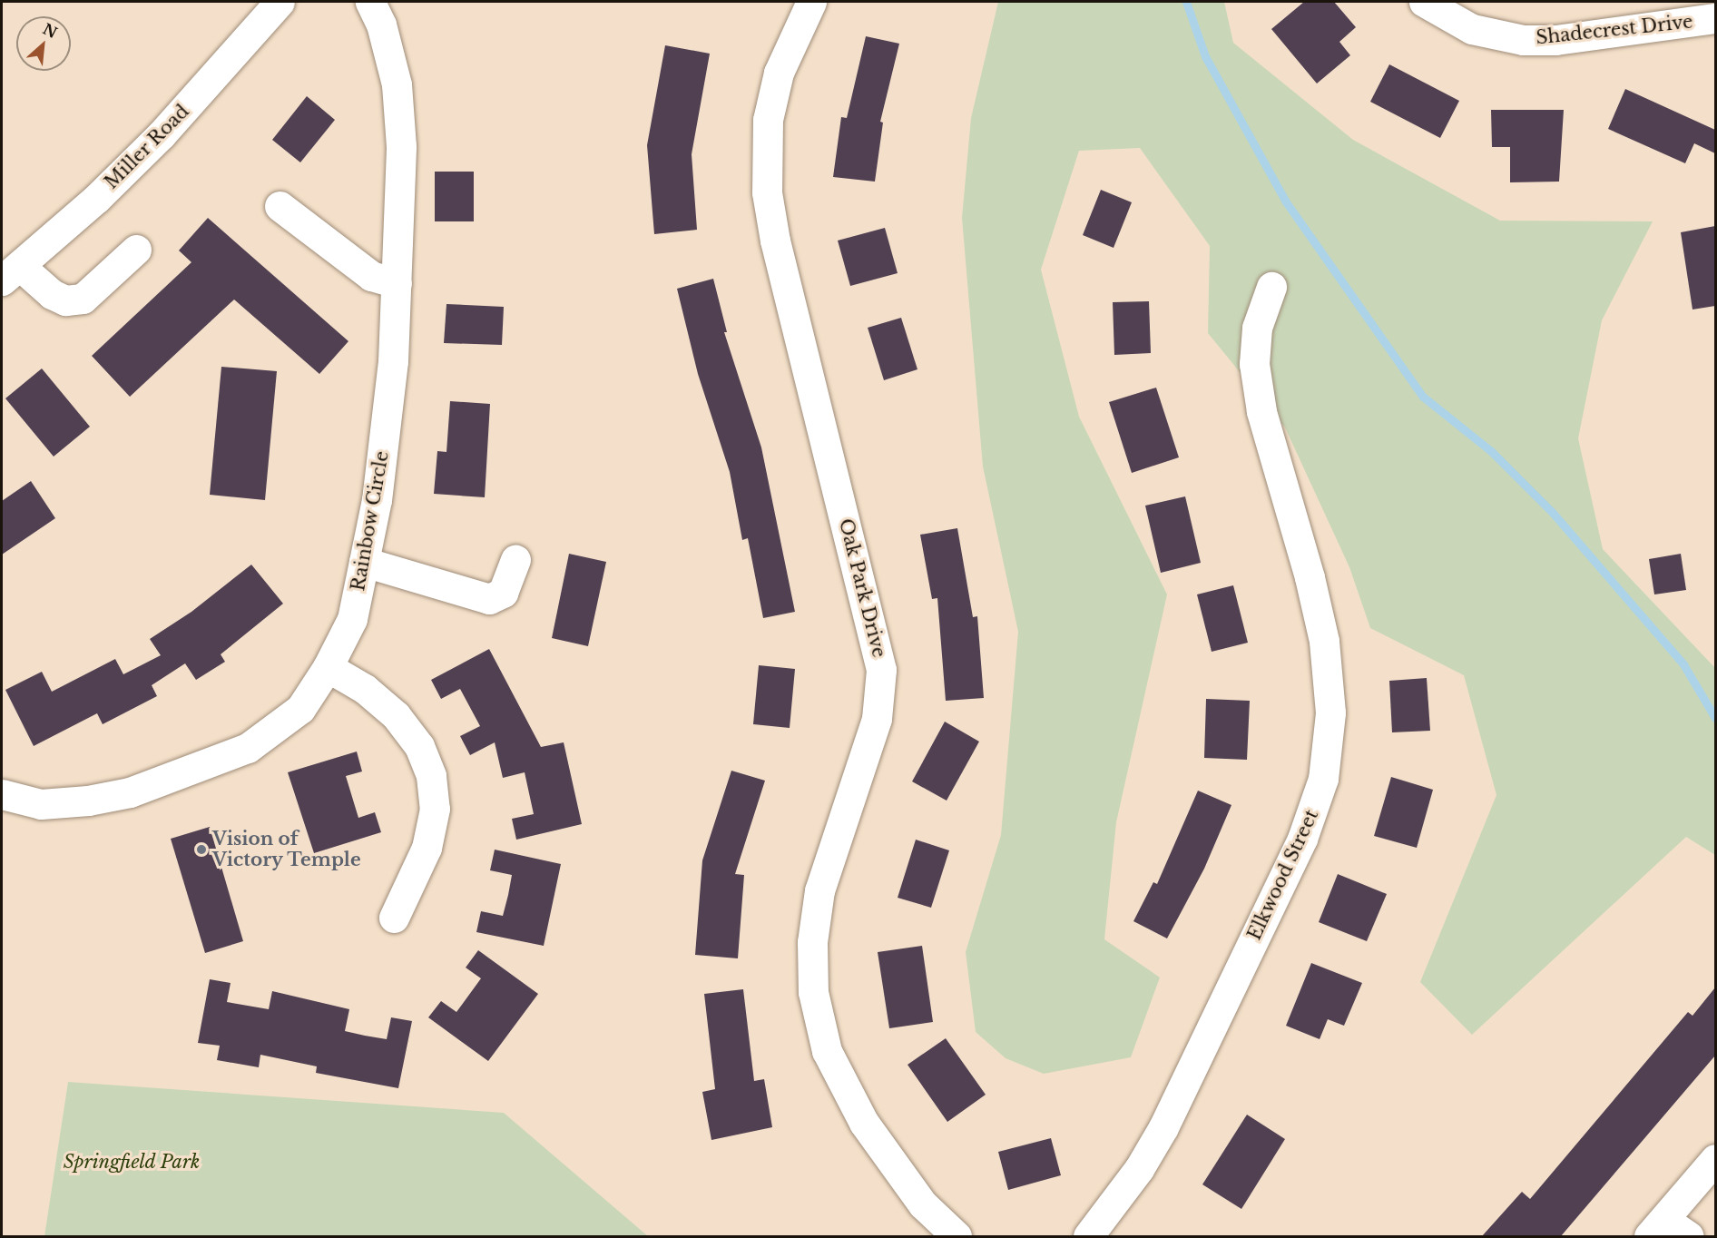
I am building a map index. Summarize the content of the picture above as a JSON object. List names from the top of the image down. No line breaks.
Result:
{"streets":{"street":["Shadecrest Drive","Miller Road","Rainbow Circle","Oak Park Drive","Elkwood Street"]},"parks":["Springfield Park"],"places":["Vision of Victory Temple"],"north":"top right"}
